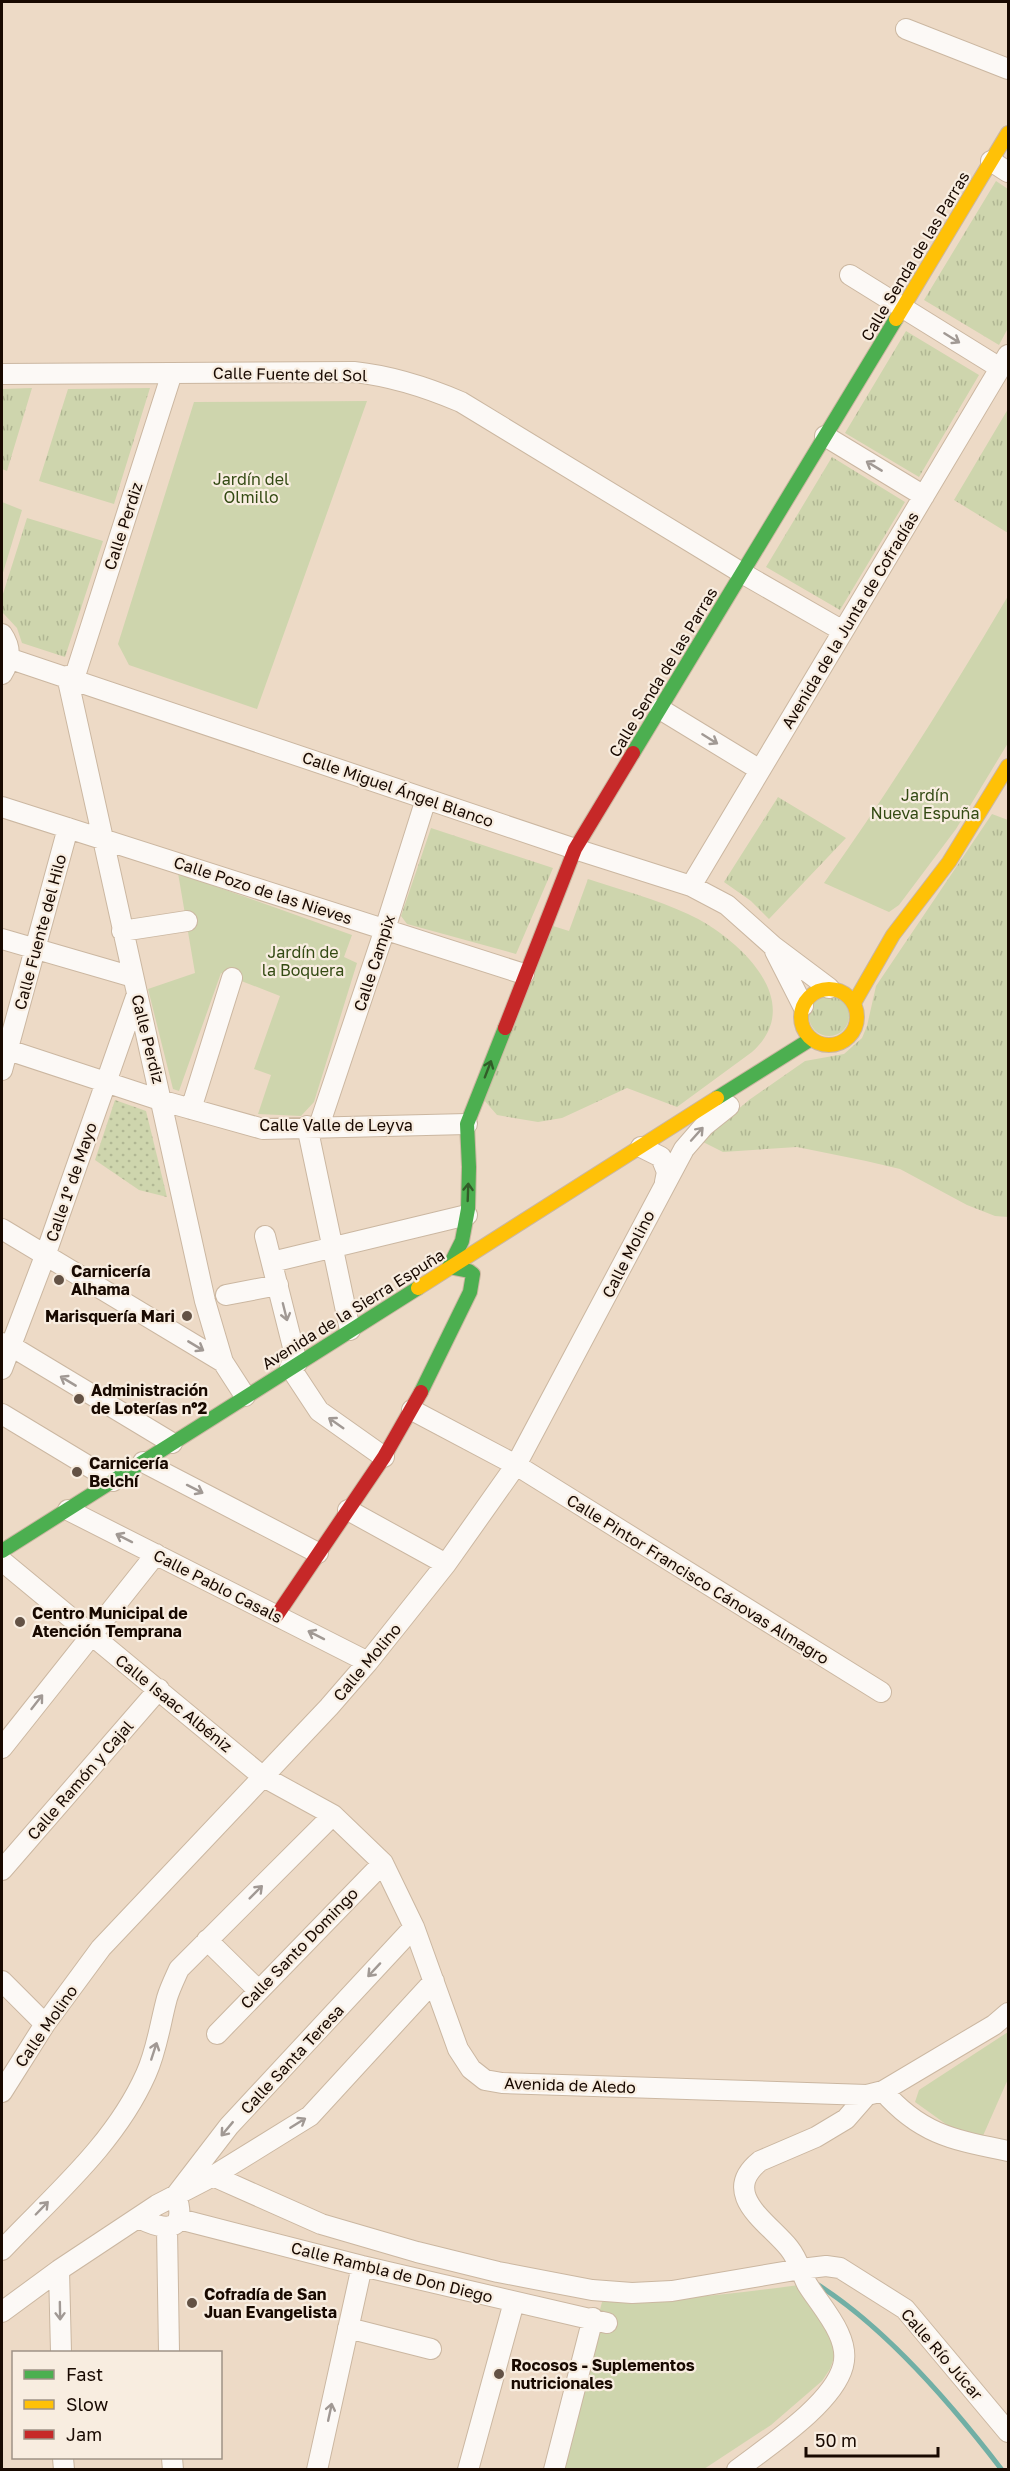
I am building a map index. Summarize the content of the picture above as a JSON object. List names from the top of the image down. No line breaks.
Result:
{"streets":{"street":["Calle Senda de las Parras","Calle Fuente del Sol","Calle Perdiz","Avenida de la Junta de Cofradías","Calle Miguel Ángel Blanco","Calle Pozo de las Nieves","Calle Fuente del Hilo","Calle Campix","Calle Valle de Leyva","Calle 1º de Mayo","Calle Molino","Avenida de la Sierra Espuña","Calle Pintor Francisco Cánovas Almagro","Calle Pablo Casals","Calle Isaac Albéniz","Calle Ramón y Cajal","Calle Santo Domingo","Calle Santa Teresa","Avenida de Aledo","Calle Rambla de Don Diego","Calle Río Júcar"]},"crossings":[["Calle Senda de las Parras","Calle Fuente del Sol"],["Calle Senda de las Parras","Calle Miguel Ángel Blanco"],["Calle Senda de las Parras","Calle Pozo de las Nieves"],["Calle Senda de las Parras","Calle Valle de Leyva"],["Calle Senda de las Parras","Avenida de la Sierra Espuña"],["Calle Fuente del Sol","Calle Perdiz"],["Calle Fuente del Sol","Avenida de la Junta de Cofradías"],["Calle Perdiz","Calle Miguel Ángel Blanco"],["Calle Perdiz","Calle Pozo de las Nieves"],["Calle Perdiz","Calle Valle de Leyva"],["Calle Perdiz","Calle 1º de Mayo"],["Calle Perdiz","Avenida de la Sierra Espuña"],["Avenida de la Junta de Cofradías","Calle Miguel Ángel Blanco"],["Calle Miguel Ángel Blanco","Calle Campix"],["Calle Miguel Ángel Blanco","Calle Molino"],["Calle Miguel Ángel Blanco","Avenida de la Sierra Espuña"],["Calle Pozo de las Nieves","Calle Fuente del Hilo"],["Calle Pozo de las Nieves","Calle Campix"],["Calle Fuente del Hilo","Calle Valle de Leyva"],["Calle Campix","Calle Valle de Leyva"],["Calle Campix","Avenida de la Sierra Espuña"],["Calle Valle de Leyva","Calle 1º de Mayo"],["Calle Molino","Avenida de la Sierra Espuña"],["Calle Molino","Calle Pintor Francisco Cánovas Almagro"],["Calle Molino","Calle Pablo Casals"],["Calle Molino","Calle Isaac Albéniz"],["Calle Molino","Avenida de Aledo"],["Avenida de la Sierra Espuña","Calle Pablo Casals"],["Calle Isaac Albéniz","Calle Ramón y Cajal"],["Calle Isaac Albéniz","Avenida de Aledo"],["Calle Santo Domingo","Avenida de Aledo"],["Calle Santa Teresa","Avenida de Aledo"],["Calle Rambla de Don Diego","Calle Río Júcar"]],"parks":["Jardín del Olmillo","Jardín Nueva Espuña","Jardín de la Boquera"],"places":["Carnicería Alhama","Marisquería Mari","Administración de Loterías nº2","Carnicería Belchí","Centro Municipal de Atención Temprana","Cofradía de San Juan Evangelista","Rocosos - Suplementos nutricionales"],"legend":["Fast","Slow","Jam"],"scale_bar":"50 m"}
